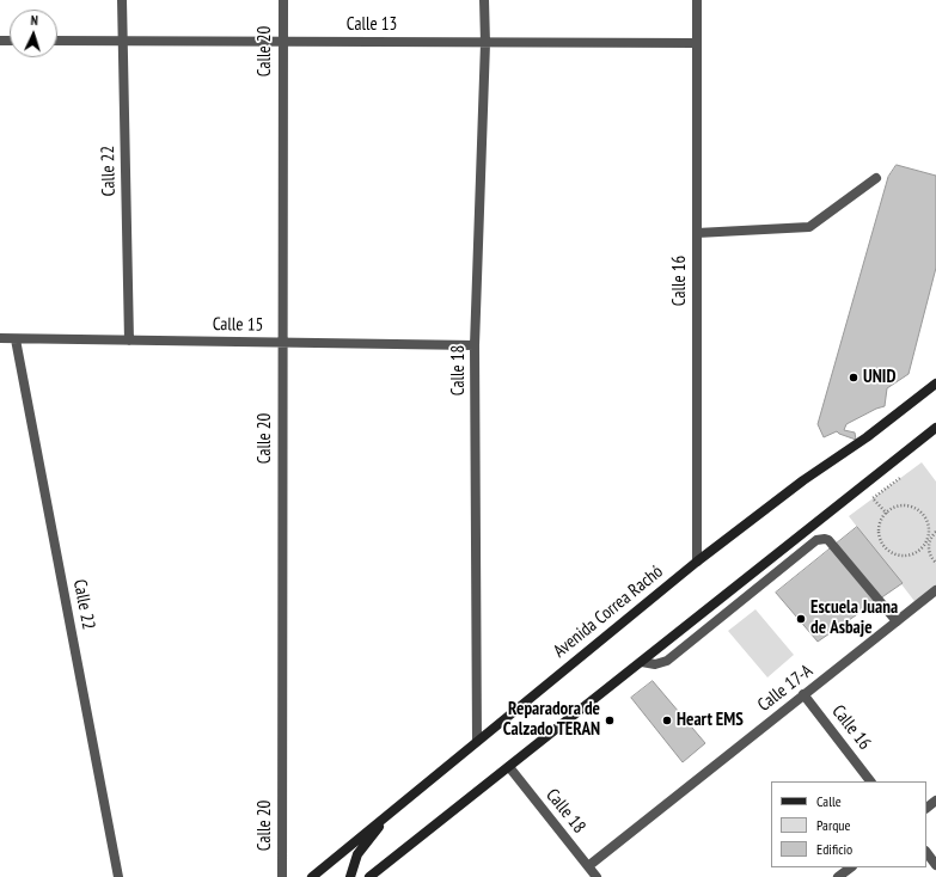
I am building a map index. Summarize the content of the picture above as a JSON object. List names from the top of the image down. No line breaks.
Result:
{"streets":{"main road":["Avenida Correa Rachó"],"street":["Calle 13","Calle 20","Calle 22","Calle 16","Calle 15","Calle 18","Calle 17-A"]},"crossings":[["Calle 13","Calle 20"],["Calle 13","Calle 22"],["Calle 13","Calle 16"],["Calle 13","Calle 18"],["Calle 20","Calle 15"],["Calle 22","Calle 15"],["Calle 16","Avenida Correa Rachó"],["Calle 16","Calle 17-A"],["Calle 15","Calle 18"],["Calle 18","Avenida Correa Rachó"],["Calle 18","Calle 17-A"]],"places":["UNID","Escuela Juana de Asbaje","Reparadora de Calzado TERAN","Heart EMS"],"legend":["Calle","Parque","Edificio"],"north":"top"}
